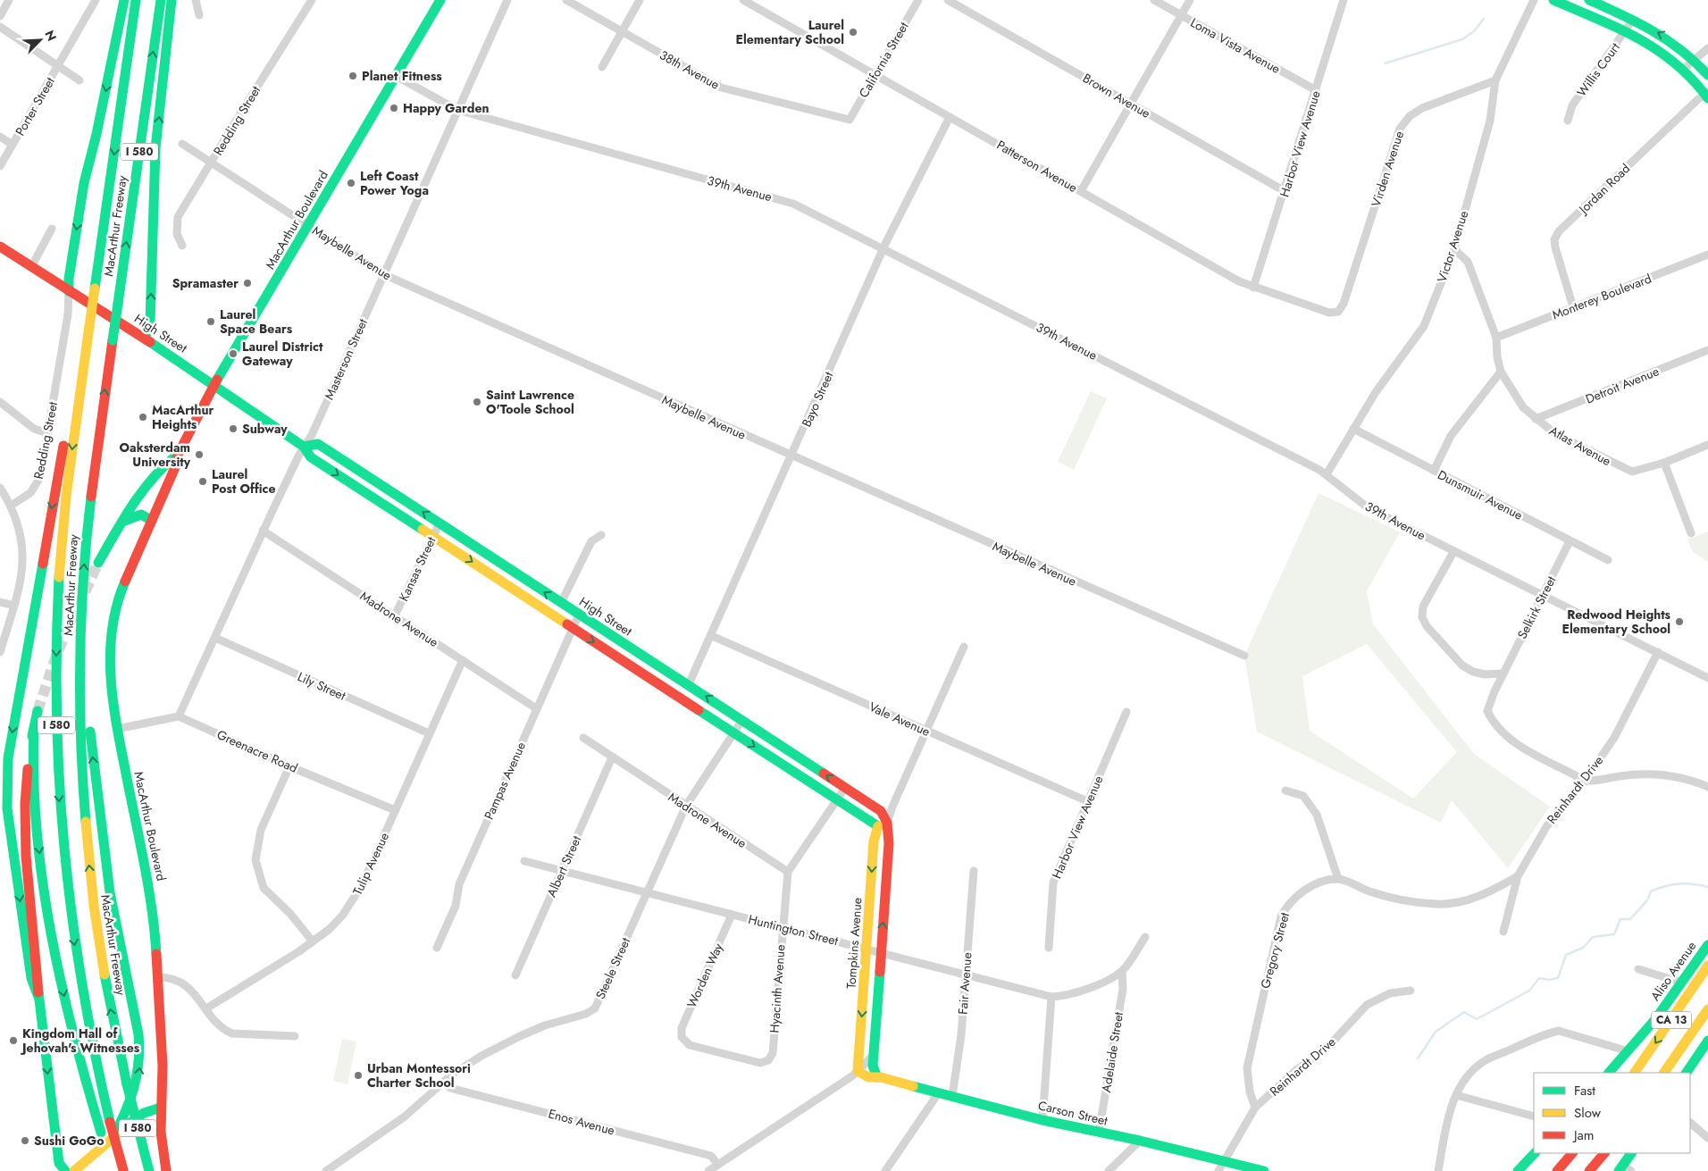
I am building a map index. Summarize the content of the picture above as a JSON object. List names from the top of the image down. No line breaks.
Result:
{"streets":{"main road":["I 580","MacArthur Boulevard","MacArthur Freeway","High Street","Tompkins Avenue","Aliso Avenue","CA 13","Carson Street"],"street":["Loma Vista Avenue","California Street","38th Avenue","Willis Court","Brown Avenue","Porter Street","Redding Street","Harbor View Avenue","Patterson Avenue","Virden Avenue","39th Avenue","Jordan Road","Victor Avenue","Maybelle Avenue","Monterey Boulevard","Masterson Street","Detroit Avenue","Bayo Street","Atlas Avenue","Dunsmuir Avenue","Kansas Street","Selkirk Street","Madrone Avenue","Lily Street","Vale Avenue","Greenacre Road","Pampas Avenue","Reinhardt Drive","Tulip Avenue","Albert Street","Huntington Street","Gregory Street","Steele Street","Worden Way","Fair Avenue","Hyacinth Avenue","Adelaide Street","Enos Avenue"]},"crossings":[["Loma Vista Avenue","Harbor View Avenue"],["California Street","38th Avenue"],["California Street","Patterson Avenue"],["Brown Avenue","Harbor View Avenue"],["Redding Street","Maybelle Avenue"],["Redding Street","High Street"],["Harbor View Avenue","Patterson Avenue"],["Harbor View Avenue","Vale Avenue"],["Patterson Avenue","Virden Avenue"],["Patterson Avenue","Bayo Street"],["Virden Avenue","Victor Avenue"],["39th Avenue","MacArthur Boulevard"],["39th Avenue","Victor Avenue"],["39th Avenue","Masterson Street"],["39th Avenue","Bayo Street"],["39th Avenue","Selkirk Street"],["39th Avenue","Reinhardt Drive"],["Jordan Road","Monterey Boulevard"],["MacArthur Boulevard","Maybelle Avenue"],["MacArthur Boulevard","High Street"],["Victor Avenue","Atlas Avenue"],["Victor Avenue","Dunsmuir Avenue"],["Maybelle Avenue","Masterson Street"],["Maybelle Avenue","Bayo Street"],["Monterey Boulevard","Atlas Avenue"],["High Street","Masterson Street"],["High Street","Bayo Street"],["High Street","Kansas Street"],["High Street","Pampas Avenue"],["High Street","Tompkins Avenue"],["High Street","Steele Street"],["High Street","Hyacinth Avenue"],["Masterson Street","Madrone Avenue"],["Masterson Street","Lily Street"],["Masterson Street","Greenacre Road"],["Detroit Avenue","Atlas Avenue"],["Bayo Street","Vale Avenue"],["Dunsmuir Avenue","Selkirk Street"],["Kansas Street","Madrone Avenue"],["Selkirk Street","Reinhardt Drive"],["Madrone Avenue","Pampas Avenue"],["Madrone Avenue","Tulip Avenue"],["Madrone Avenue","Albert Street"],["Madrone Avenue","Steele Street"],["Madrone Avenue","Hyacinth Avenue"],["Lily Street","Tulip Avenue"],["Vale Avenue","Tompkins Avenue"],["Greenacre Road","Tulip Avenue"],["Reinhardt Drive","Gregory Street"],["Reinhardt Drive","Carson Street"],["Albert Street","Huntington Street"],["Huntington Street","Tompkins Avenue"],["Huntington Street","Steele Street"],["Huntington Street","Worden Way"],["Huntington Street","Fair Avenue"],["Huntington Street","Hyacinth Avenue"],["Huntington Street","Adelaide Street"],["Tompkins Avenue","Carson Street"],["Steele Street","Enos Avenue"],["Worden Way","Hyacinth Avenue"],["Fair Avenue","Carson Street"],["Adelaide Street","Carson Street"]],"places":["Laurel Elementary School","Planet Fitness","Happy Garden","Left Coast Power Yoga","Spramaster","Laurel Space Bears","Laurel District Gateway","Saint Lawrence O'Toole School","MacArthur Heights","Subway","Oaksterdam University","Laurel Post Office","Redwood Heights Elementary School","Kingdom Hall of Jehovah's Witnesses","Urban Montessori Charter School","Sushi GoGo"],"legend":["Fast","Slow","Jam"],"north":"top right"}
